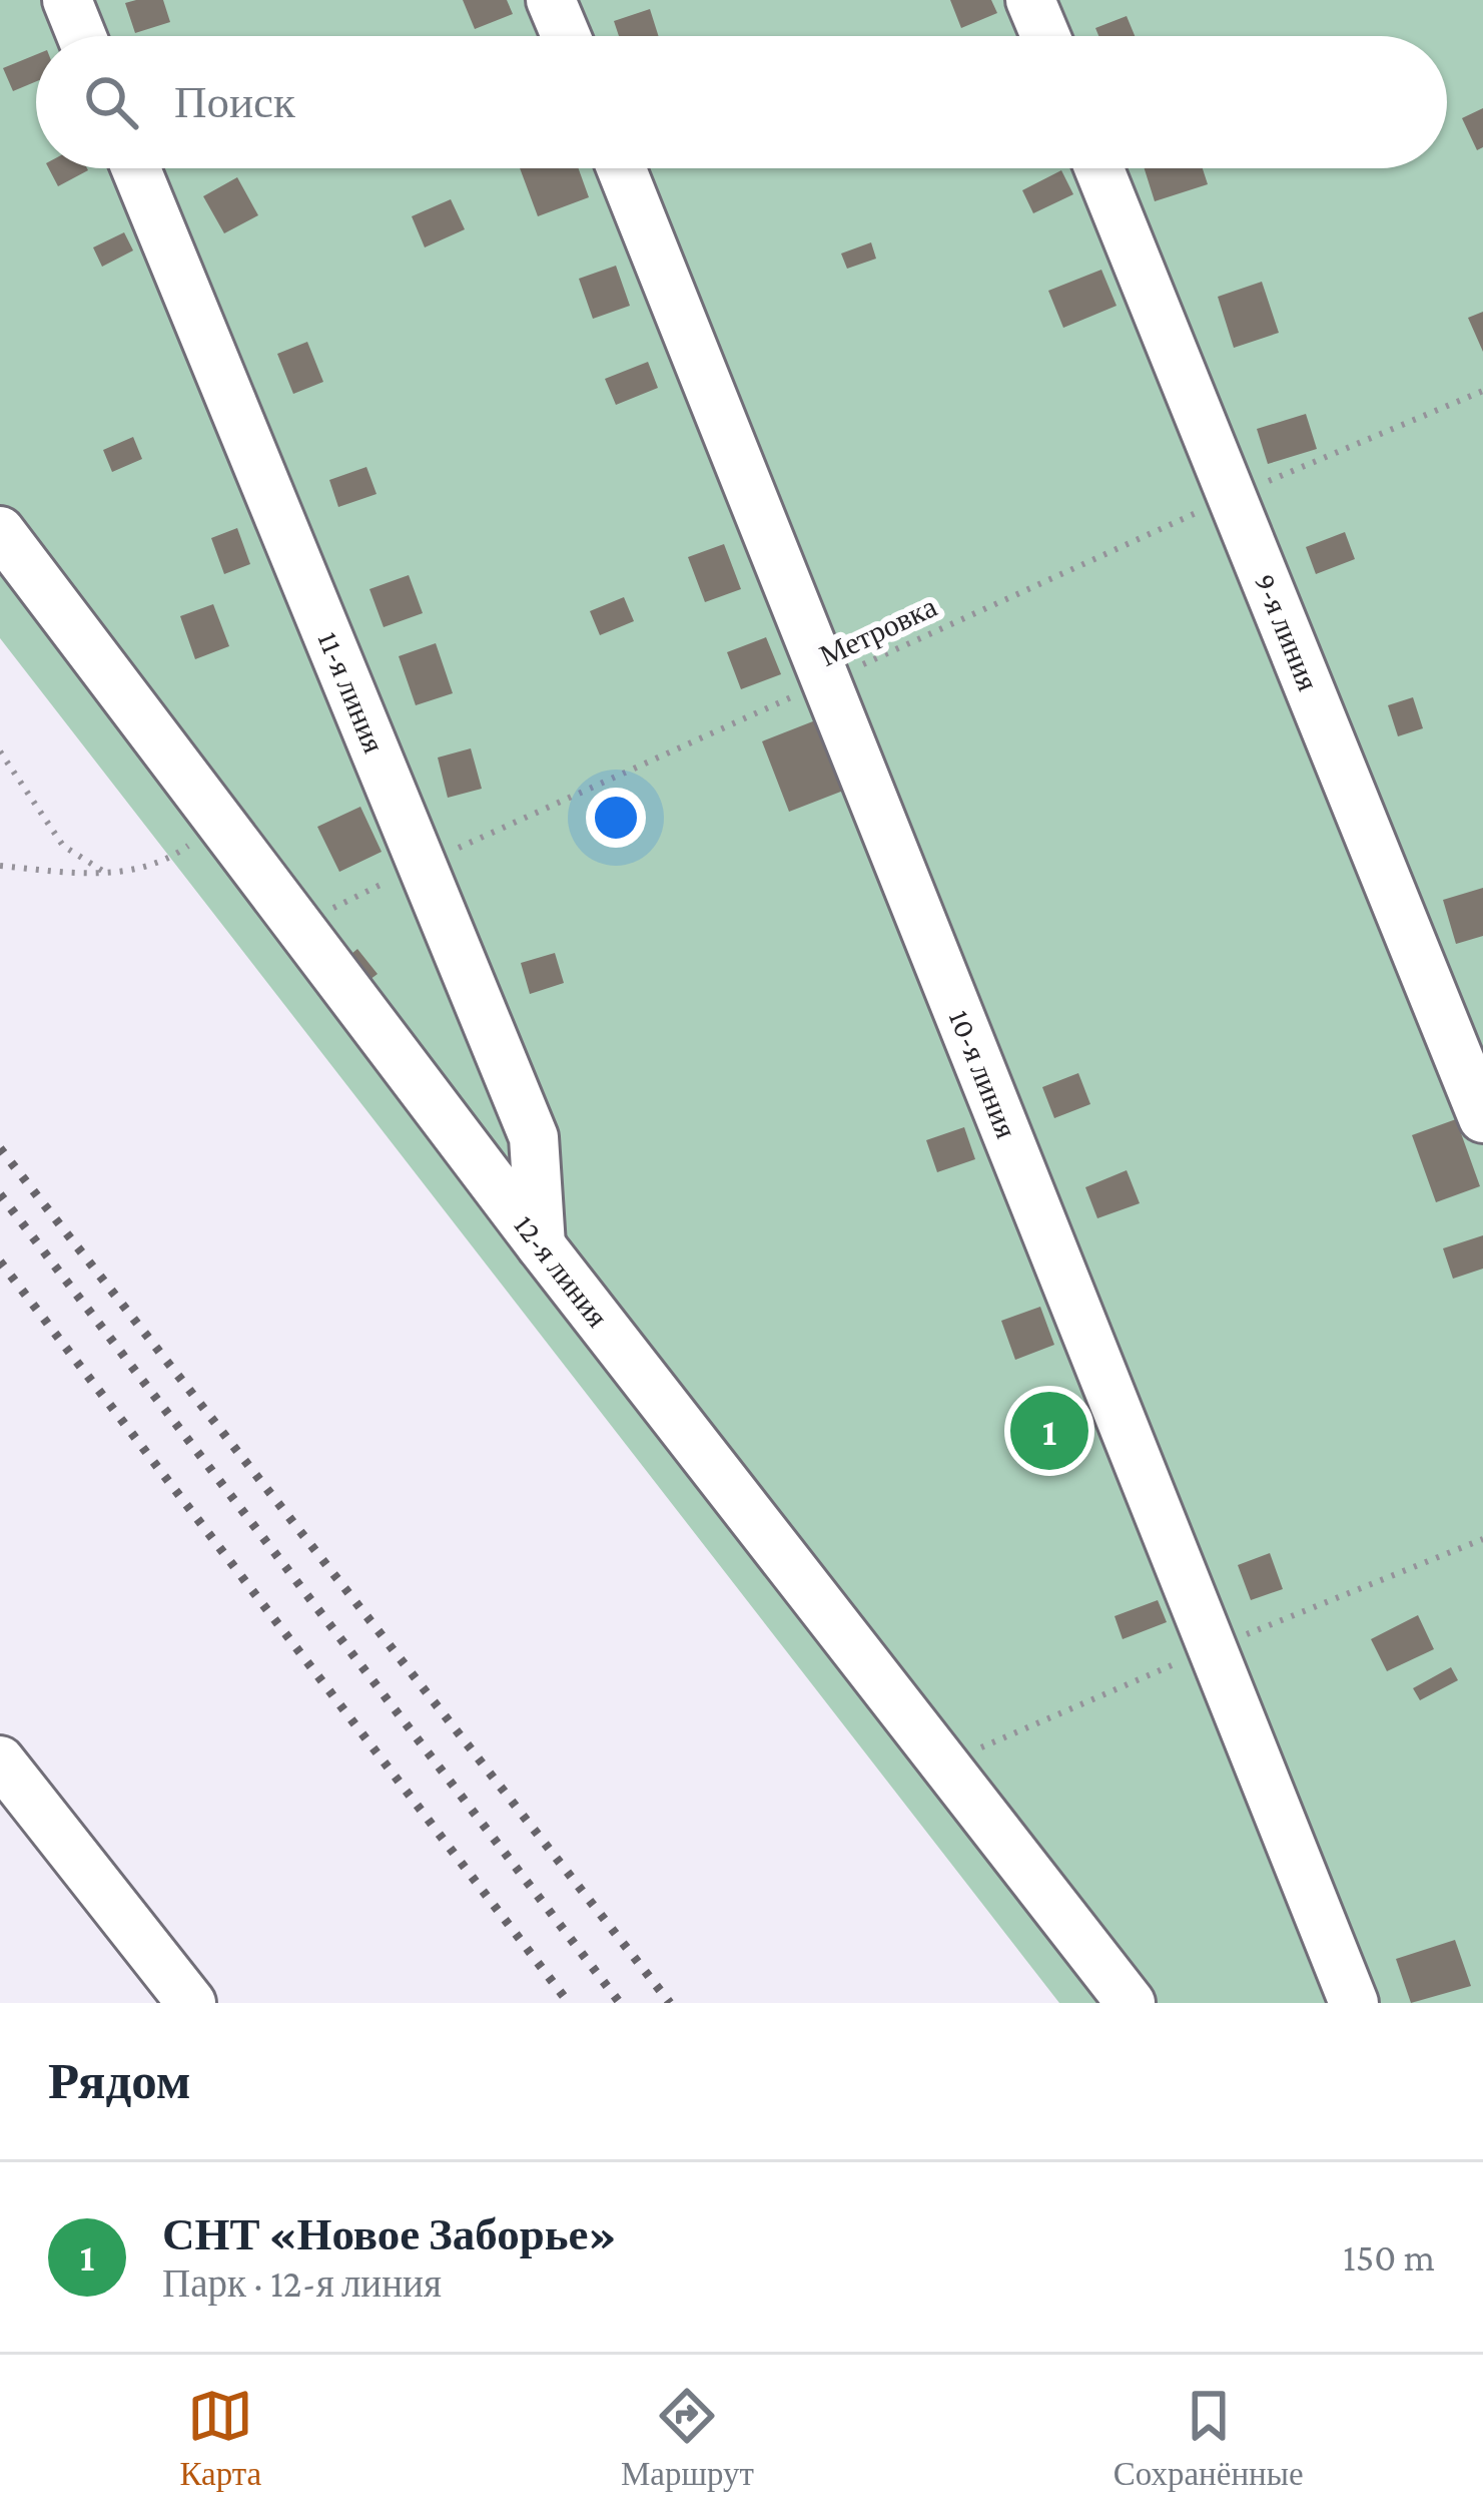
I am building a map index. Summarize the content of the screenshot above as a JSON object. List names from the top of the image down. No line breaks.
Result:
{"streets":{"street":["9-я линия","11-я линия","10-я линия","12-я линия"],"path":["Метровка"]},"crossings":[["Метровка","9-я линия"],["Метровка","11-я линия"],["Метровка","10-я линия"],["Метровка","12-я линия"],["11-я линия","12-я линия"]],"page":{"search":"Поиск","pins":"1","heading":"Рядом","list":[{"mark":"1","name":"СНТ «Новое Заборье»","note":"Парк · 12-я линия","value":"150 m"}],"nav":["Карта","Маршрут","Сохранённые"]}}
